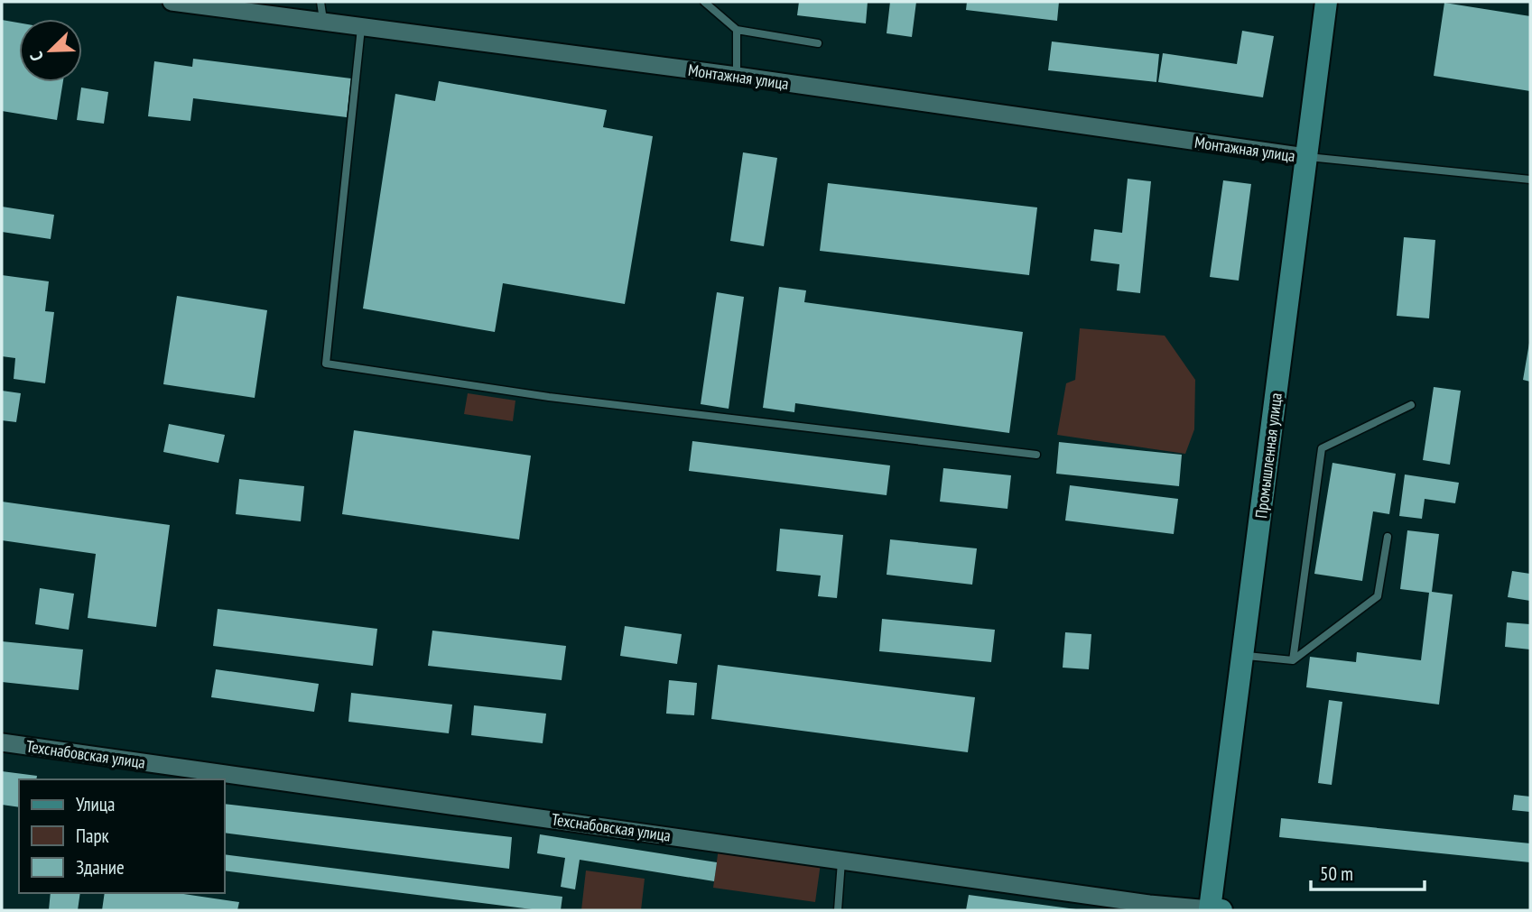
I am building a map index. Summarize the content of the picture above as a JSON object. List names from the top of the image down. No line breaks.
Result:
{"streets":{"main road":["Промышленная улица"],"street":["Монтажная улица","Техснабовская улица"]},"crossings":[["Монтажная улица","Промышленная улица"],["Промышленная улица","Техснабовская улица"]],"legend":["Улица","Парк","Здание"],"scale_bar":"50 m","north":"bottom left"}
